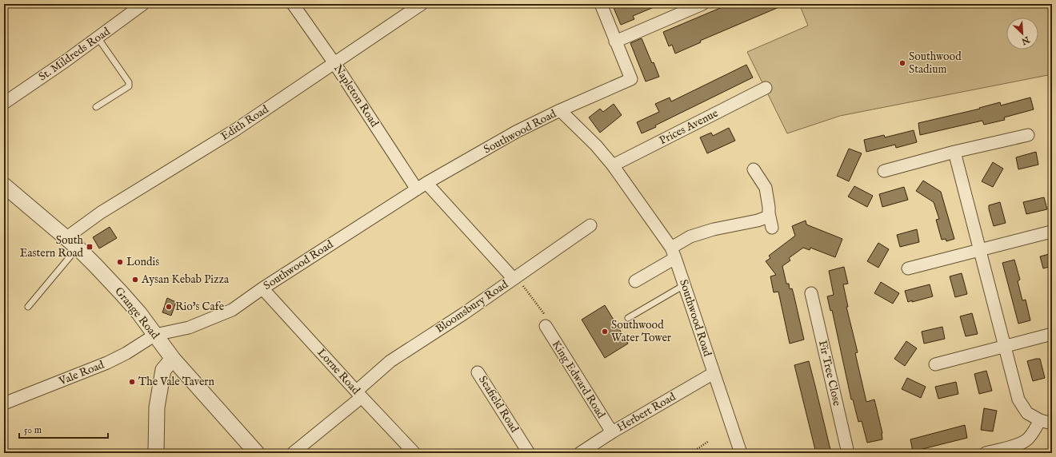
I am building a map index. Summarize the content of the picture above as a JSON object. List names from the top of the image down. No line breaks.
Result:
{"streets":{"street":["St. Mildreds Road","Napleton Road","Edith Road","Prices Avenue","Southwood Road","Bloomsbury Road","Grange Road","Lorne Road","Vale Road","Fir Tree Close","King Edward Road","Seafield Road","Herbert Road"]},"crossings":[["Napleton Road","Edith Road"],["Napleton Road","Southwood Road"],["Edith Road","Grange Road"],["Prices Avenue","Southwood Road"],["Southwood Road","Grange Road"],["Southwood Road","Lorne Road"],["Southwood Road","Vale Road"],["Southwood Road","Herbert Road"],["Bloomsbury Road","Lorne Road"],["Grange Road","Vale Road"],["King Edward Road","Herbert Road"]],"places":{"other":["Southwood Stadium","Londis","Aysan Kebab Pizza","Rio's Cafe","Southwood Water Tower","The Vale Tavern"],"transit":["South Eastern Road"]},"scale_bar":"50 m","north":"bottom right"}
